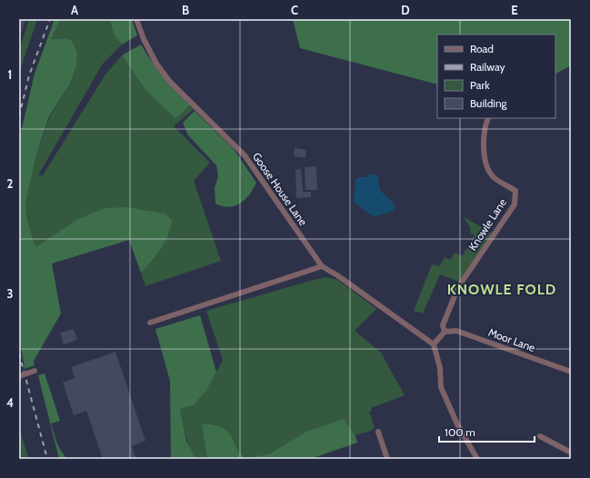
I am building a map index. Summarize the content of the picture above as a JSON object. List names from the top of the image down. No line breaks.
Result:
{"streets":{"street":["Goose House Lane","Knowle Lane","Moor Lane"]},"crossings":[["Knowle Lane","Moor Lane"]],"districts":["KNOWLE FOLD"],"legend":["Road","Railway","Park","Building"],"scale_bar":"100 m","grid":{"columns":["A","B","C","D","E"],"rows":["1","2","3","4"]}}
